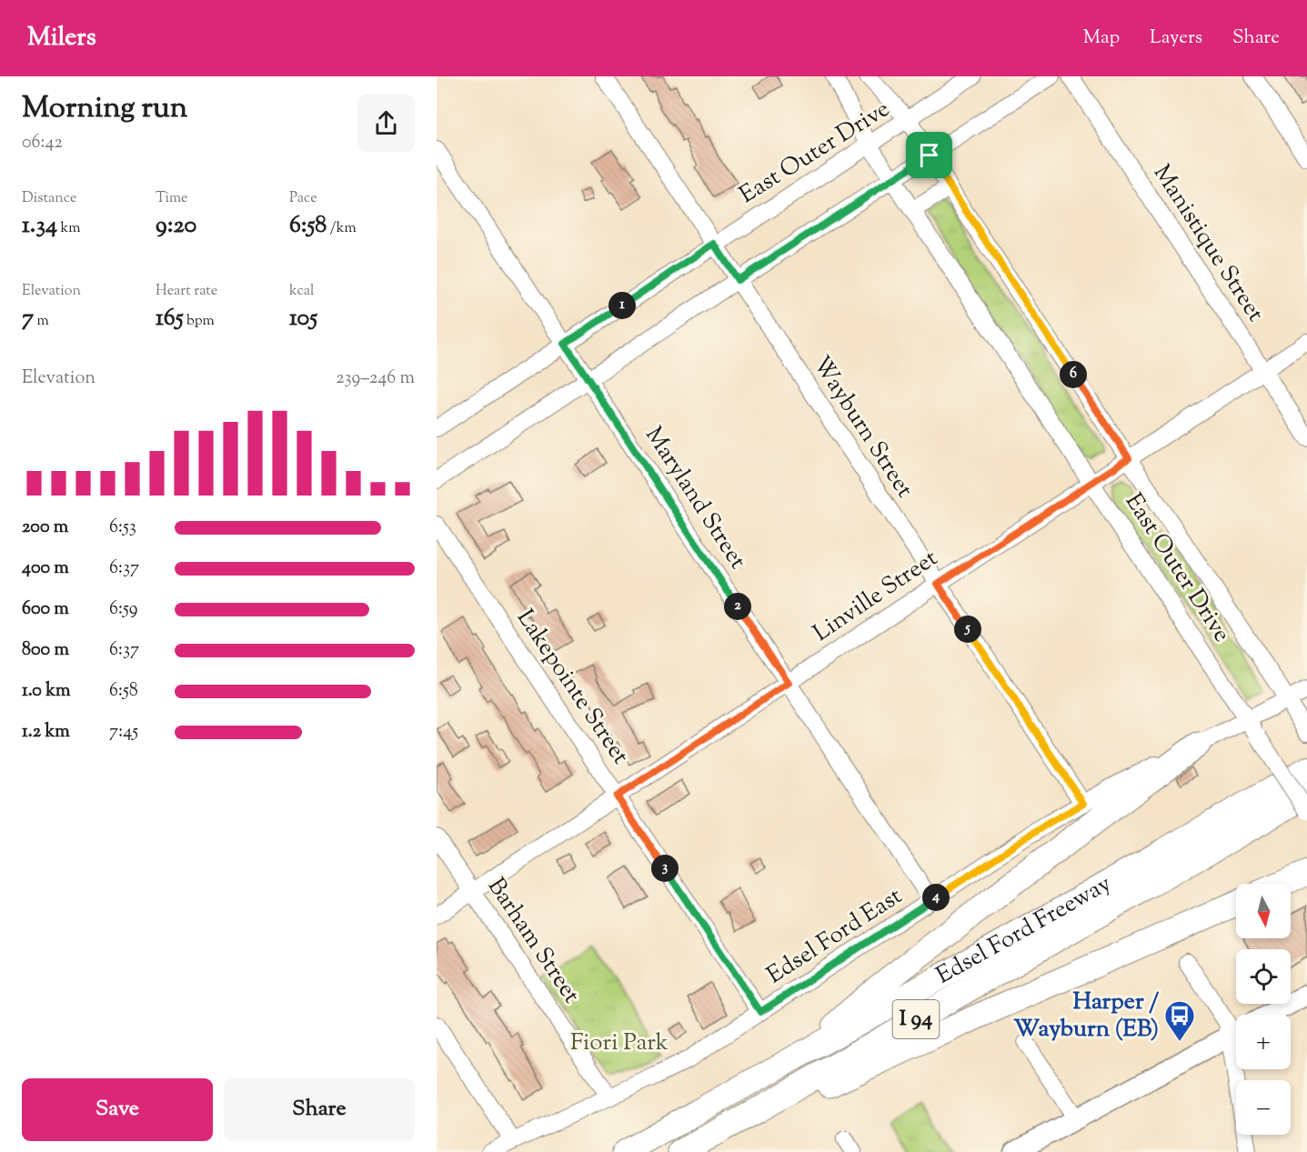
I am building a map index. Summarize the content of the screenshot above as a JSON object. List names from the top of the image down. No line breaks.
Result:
{"streets":{"highway":["Edsel Ford Freeway","I 94"],"street":["East Outer Drive","Manistique Street","Wayburn Street","Maryland Street","Linville Street","Lakepointe Street","Edsel Ford East","Barham Street"]},"crossings":[["East Outer Drive","Wayburn Street"],["East Outer Drive","Maryland Street"],["East Outer Drive","Linville Street"],["East Outer Drive","Edsel Ford East"],["Manistique Street","Linville Street"],["Wayburn Street","Linville Street"],["Wayburn Street","Edsel Ford East"],["Maryland Street","Linville Street"],["Maryland Street","Edsel Ford East"],["Linville Street","Lakepointe Street"],["Linville Street","Barham Street"],["Lakepointe Street","Edsel Ford East"],["Edsel Ford East","Barham Street"]],"parks":["Fiori Park"],"places":{"bus stop":["Harper / Wayburn (EB)"]},"north":"bottom","page":{"header":"Milers","nav":["Map","Layers","Share"],"heading":["Morning run","06:42"],"stats":[["Distance","1.34 km"],["Time","9:20"],["Pace","6:58 /km"],["Elevation","7 m"],["Heart rate","165 bpm"],["kcal","105"]],"pins":["1","6","2","5","3","4"],"chart":["Elevation","239–246 m"],"list":[{"name":"200 m","note":"6:53"},{"name":"400 m","note":"6:37"},{"name":"600 m","note":"6:59"},{"name":"800 m","note":"6:37"},{"name":"1.0 km","note":"6:58"},{"name":"1.2 km","note":"7:45"}],"map_buttons":["+","−"],"buttons":["Save","Share"]}}
